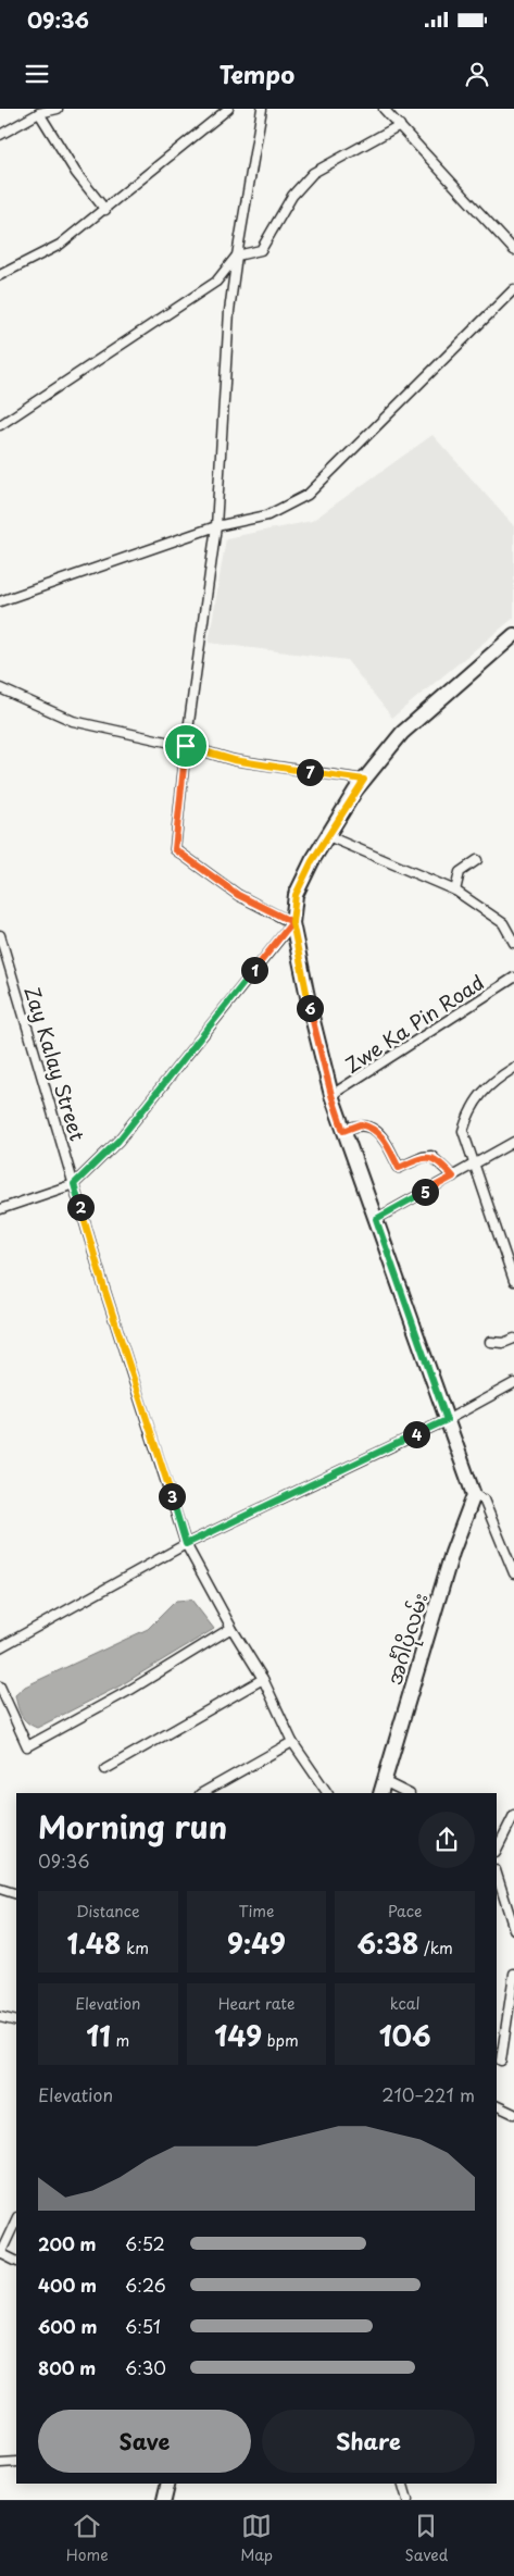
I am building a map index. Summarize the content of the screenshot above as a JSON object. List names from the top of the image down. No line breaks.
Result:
{"streets":{"main road":["အင်္ဂါပိုလမ်း"],"street":["Zwe Ka Pin Road","Zay Kalay Street"]},"page":{"status":"09:36","header":"Tempo","pins":["7","1","6","5","2","4","3"],"heading":["Morning run","09:36"],"stats":[["Distance","1.48 km"],["Time","9:49"],["Pace","6:38 /km"],["Elevation","11 m"],["Heart rate","149 bpm"],["kcal","106"]],"chart":["Elevation","210–221 m"],"list":[{"name":"200 m","note":"6:52"},{"name":"400 m","note":"6:26"},{"name":"600 m","note":"6:51"},{"name":"800 m","note":"6:30"}],"buttons":["Save","Share"],"tabs":["Home","Map","Saved"]}}
